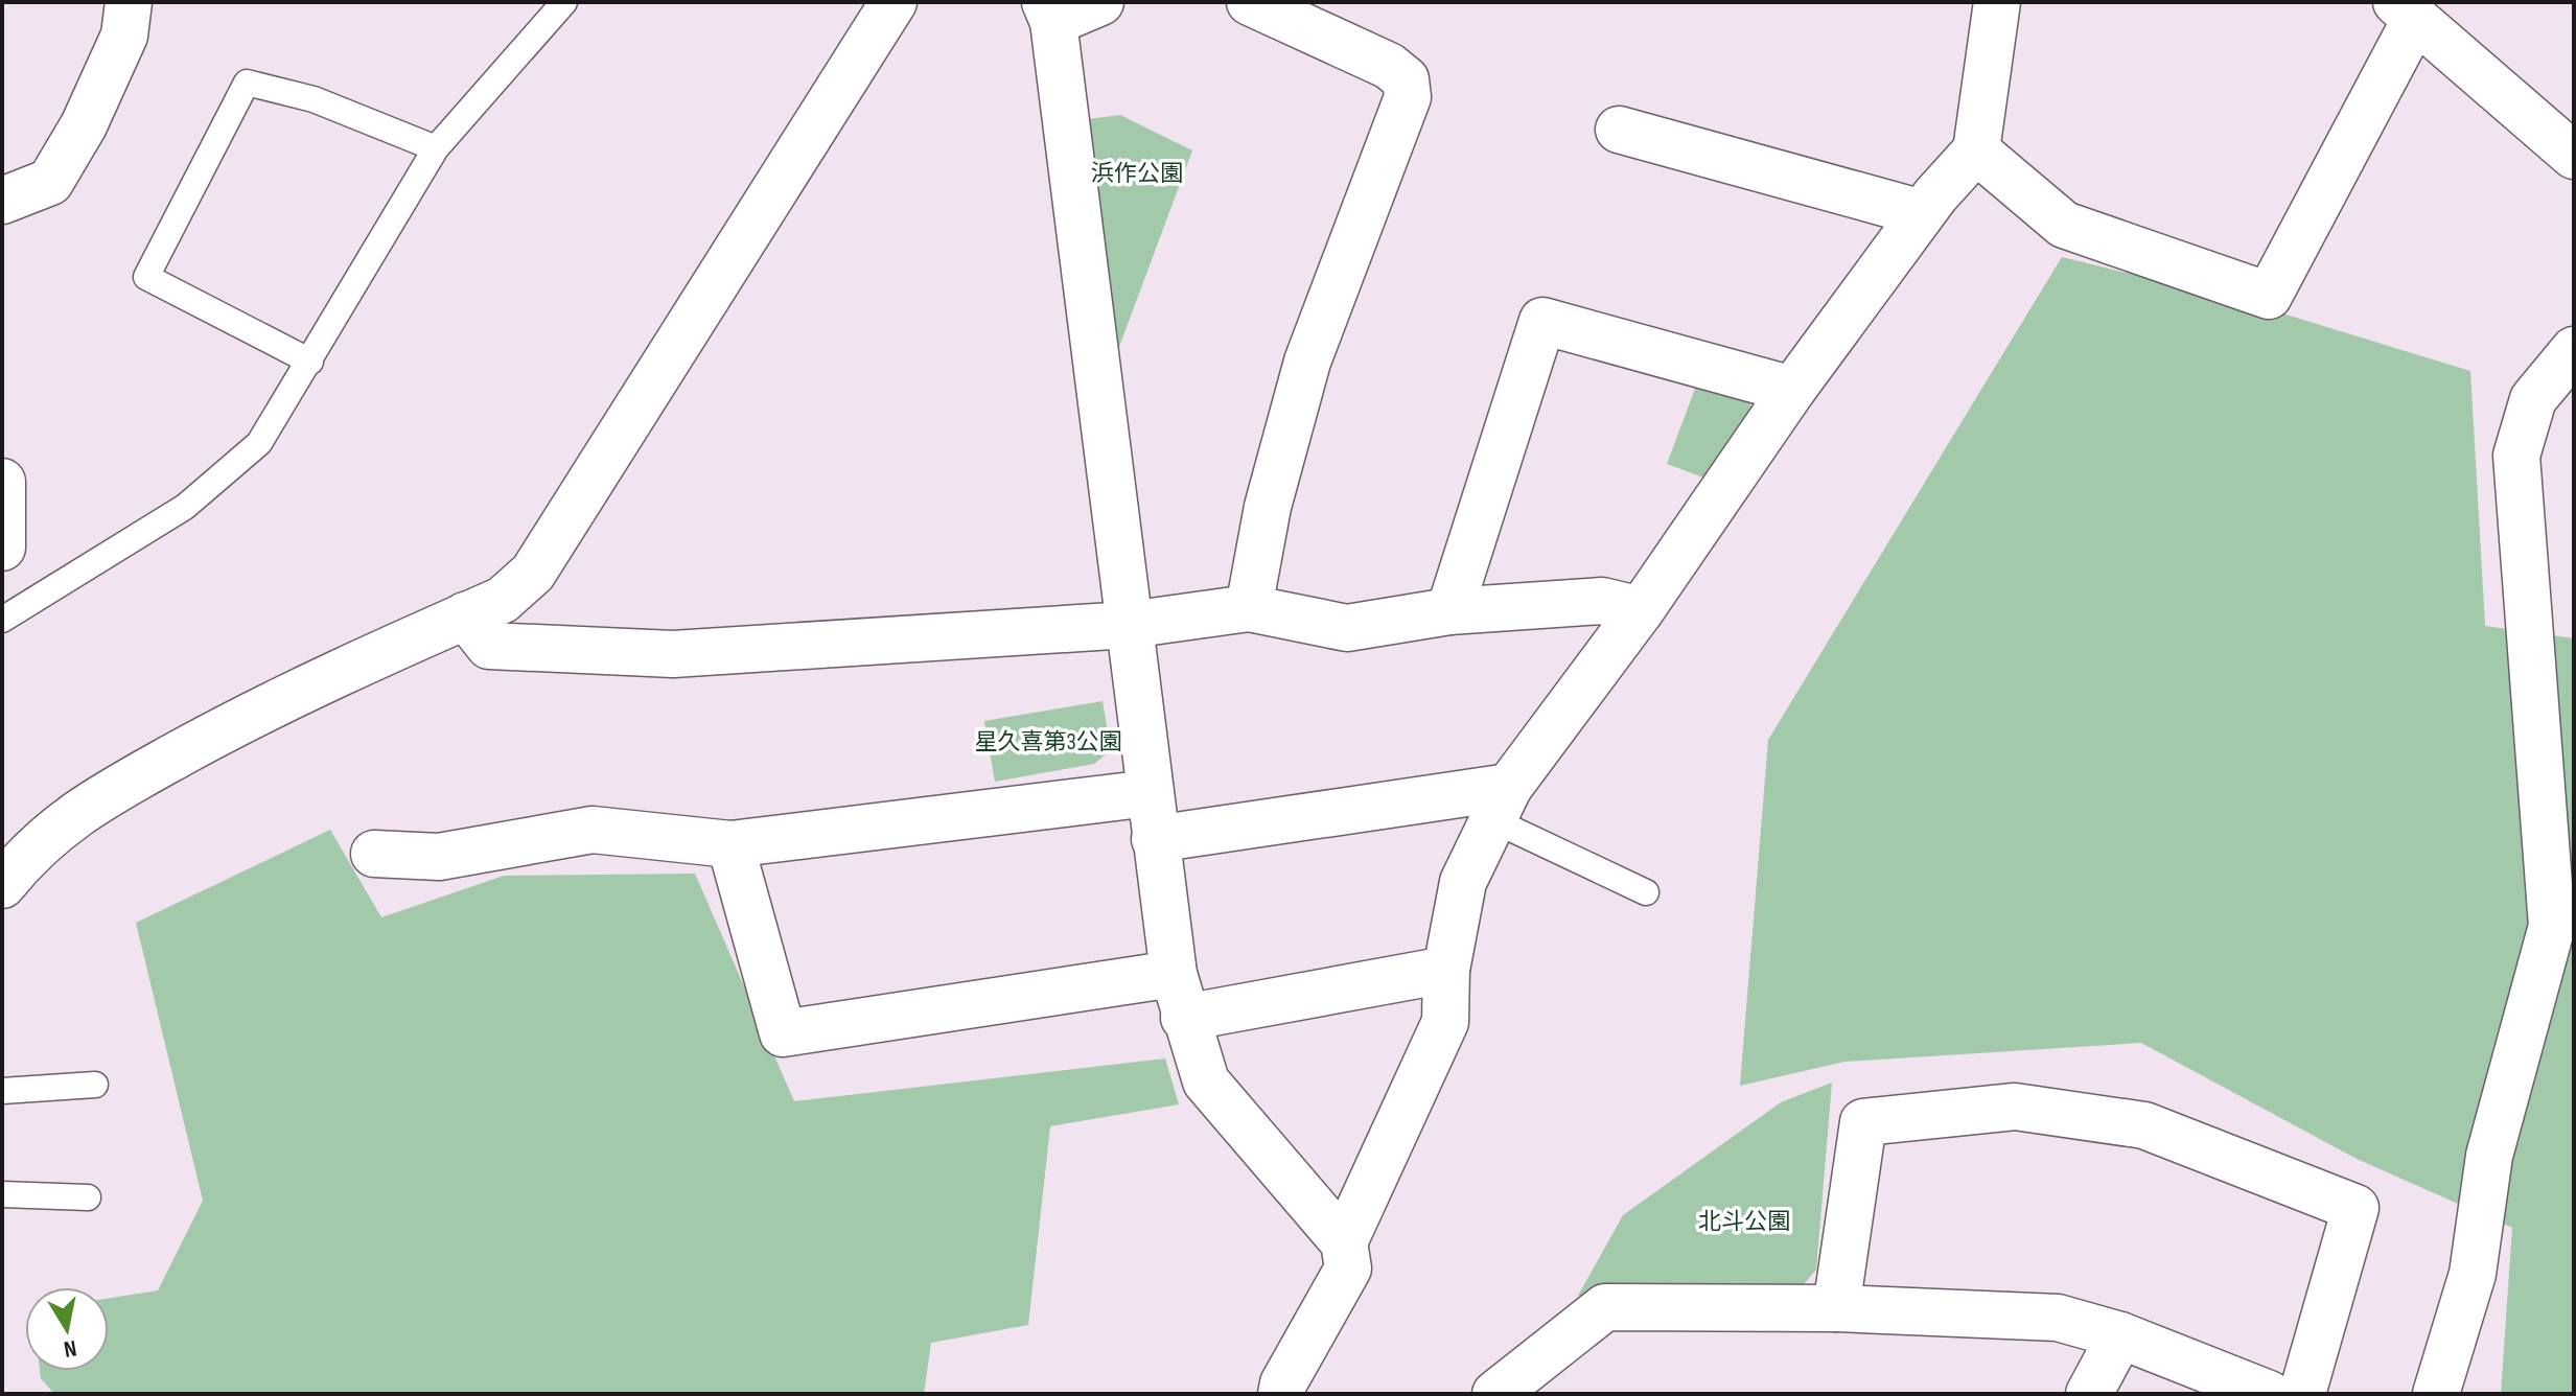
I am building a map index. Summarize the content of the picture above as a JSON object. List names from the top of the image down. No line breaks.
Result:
{"parks":["浜作公園","星久喜第3公園","北斗公園"],"north":"bottom"}
